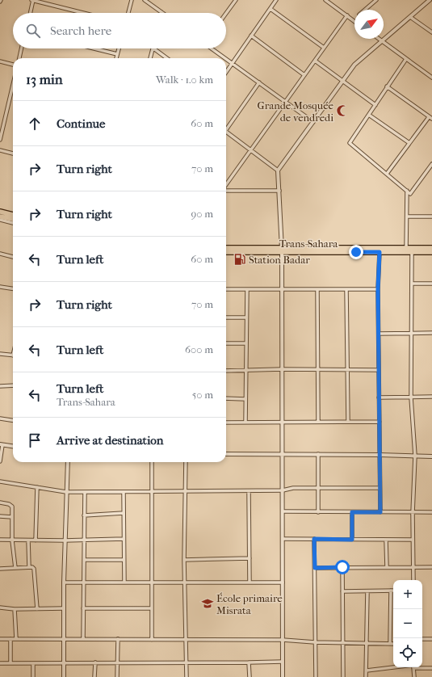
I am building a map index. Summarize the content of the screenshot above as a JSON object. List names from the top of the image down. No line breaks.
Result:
{"streets":{"main road":["Trans-Sahara"]},"places":{"mosque":["Grande Mosquée de vendredi"],"fuel station":["Station Badar"],"school or university":["École primaire Misrata"]},"north":"top right","page":{"search":"Search here","heading":["13 min","Walk · 1.0 km"],"list":[["Continue","60 m"],["Turn right","70 m"],["Turn right","90 m"],["Turn left","60 m"],["Turn right","70 m"],["Turn left","600 m"],["Turn left","Trans-Sahara","50 m"],"Arrive at destination"],"map_buttons":["+","−"]}}
